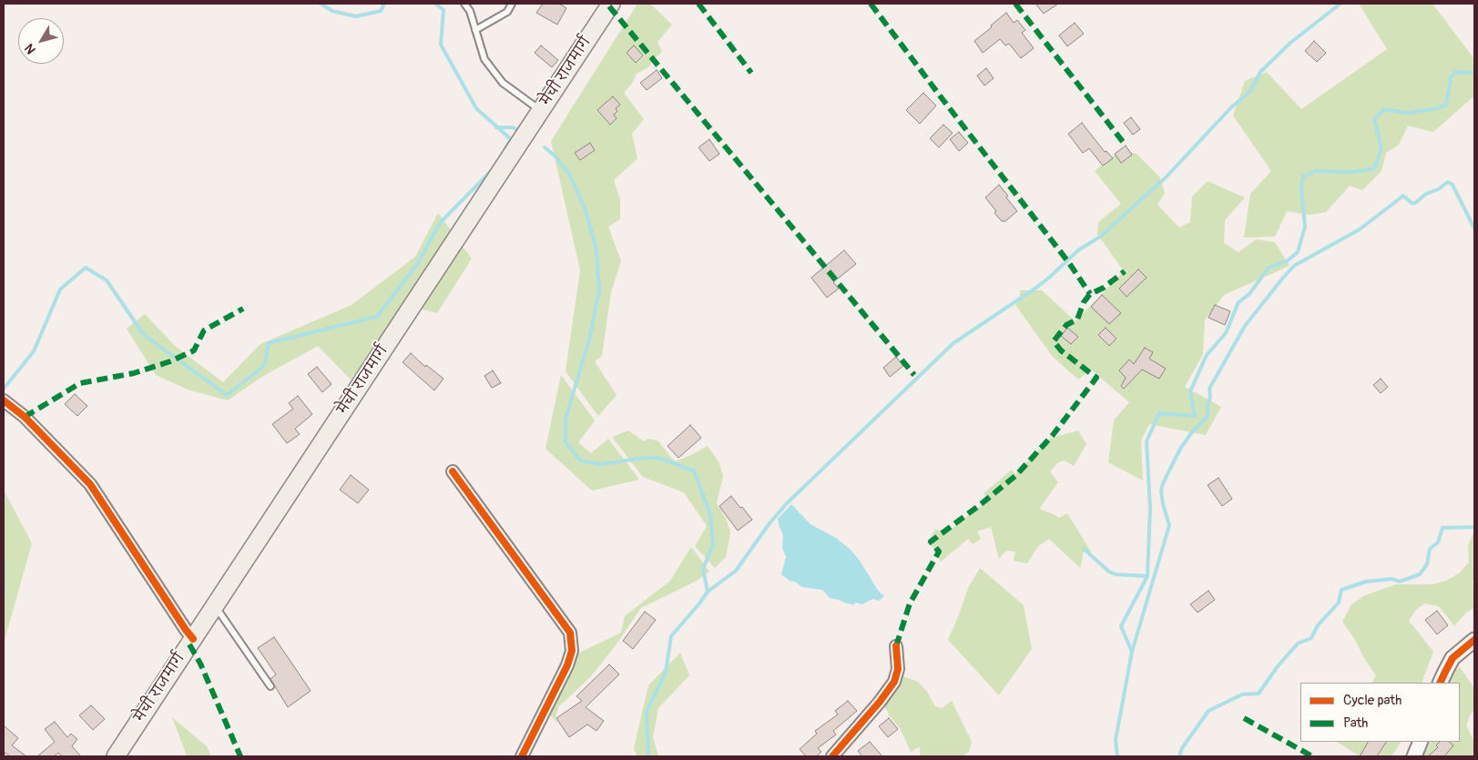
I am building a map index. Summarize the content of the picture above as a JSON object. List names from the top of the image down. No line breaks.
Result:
{"streets":{"main road":["मेची राजमार्ग"]},"legend":["Cycle path","Path"],"north":"bottom left"}
